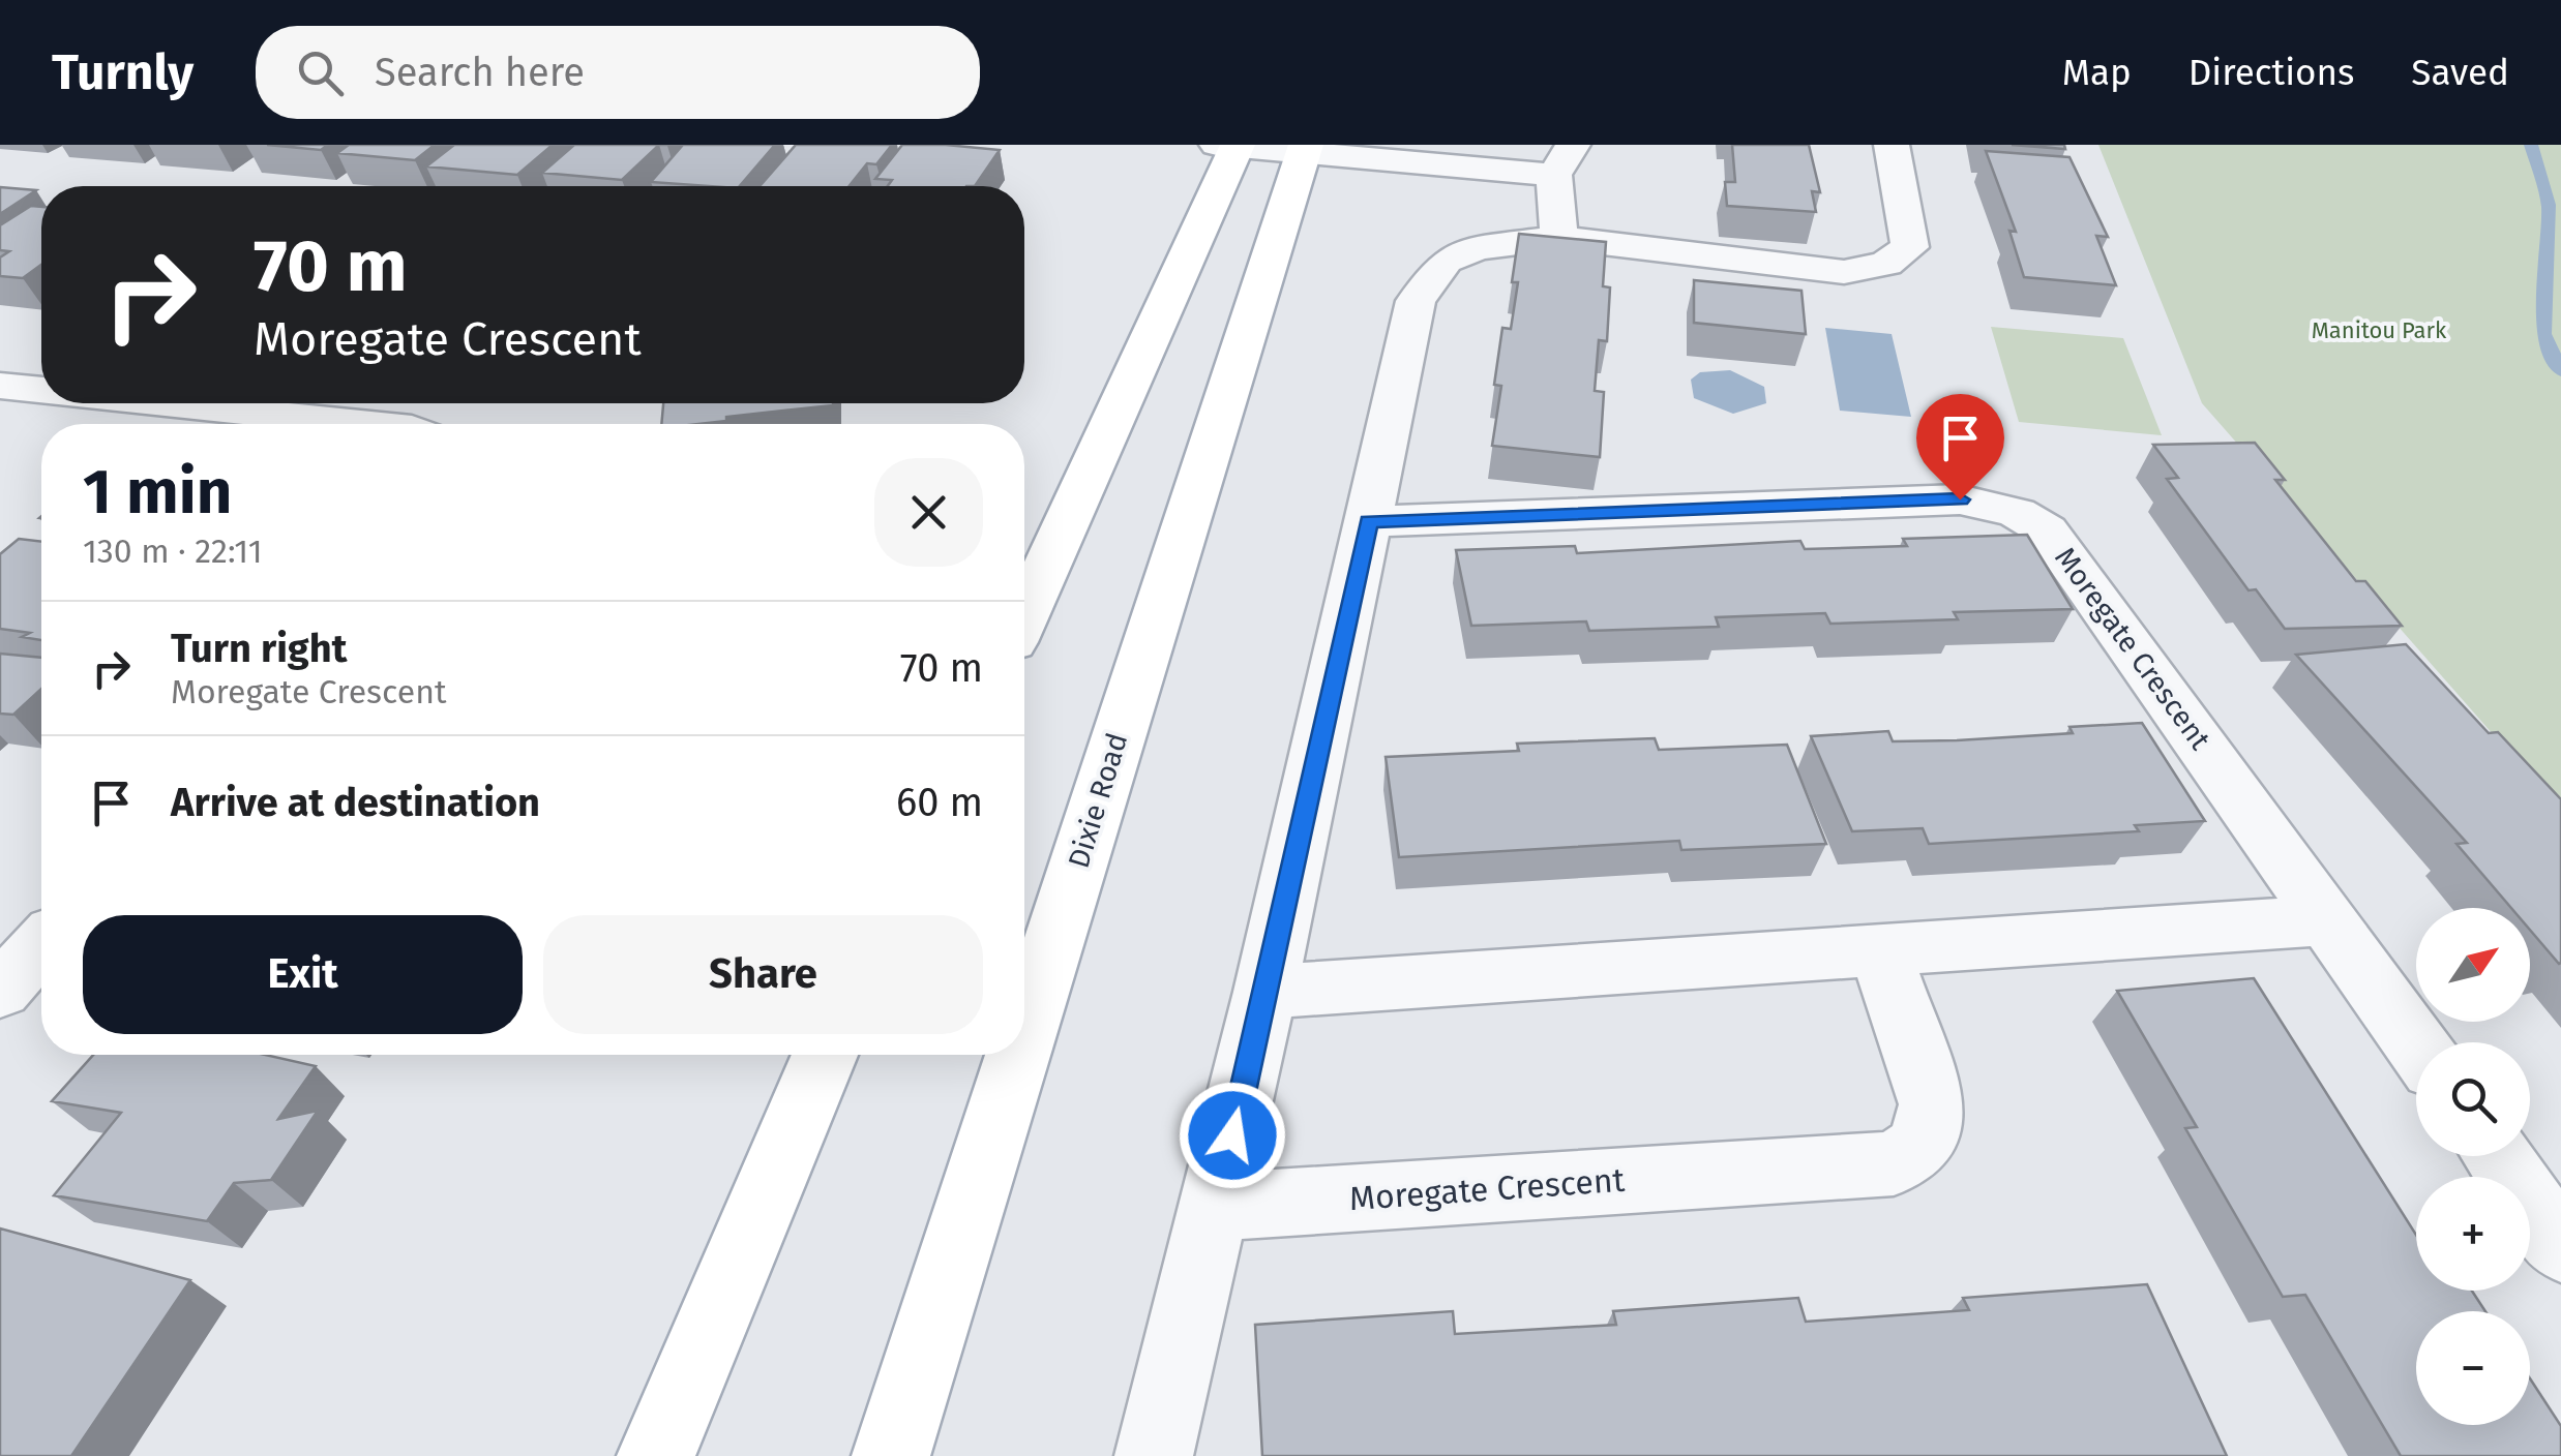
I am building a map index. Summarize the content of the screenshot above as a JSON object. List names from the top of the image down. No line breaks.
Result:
{"streets":{"main road":["Dixie Road"],"street":["Moregate Crescent"]},"parks":["Manitou Park"],"north":"top right","page":{"header":"Turnly","search":"Search here","nav":["Map","Directions","Saved"],"turn":["70 m","Moregate Crescent"],"heading":["1 min","130 m · 22:11"],"list":[{"name":"Turn right","note":"Moregate Crescent","value":"70 m"},{"name":"Arrive at destination","value":"60 m"}],"buttons":["Exit","Share"],"map_buttons":["+","−"]}}
